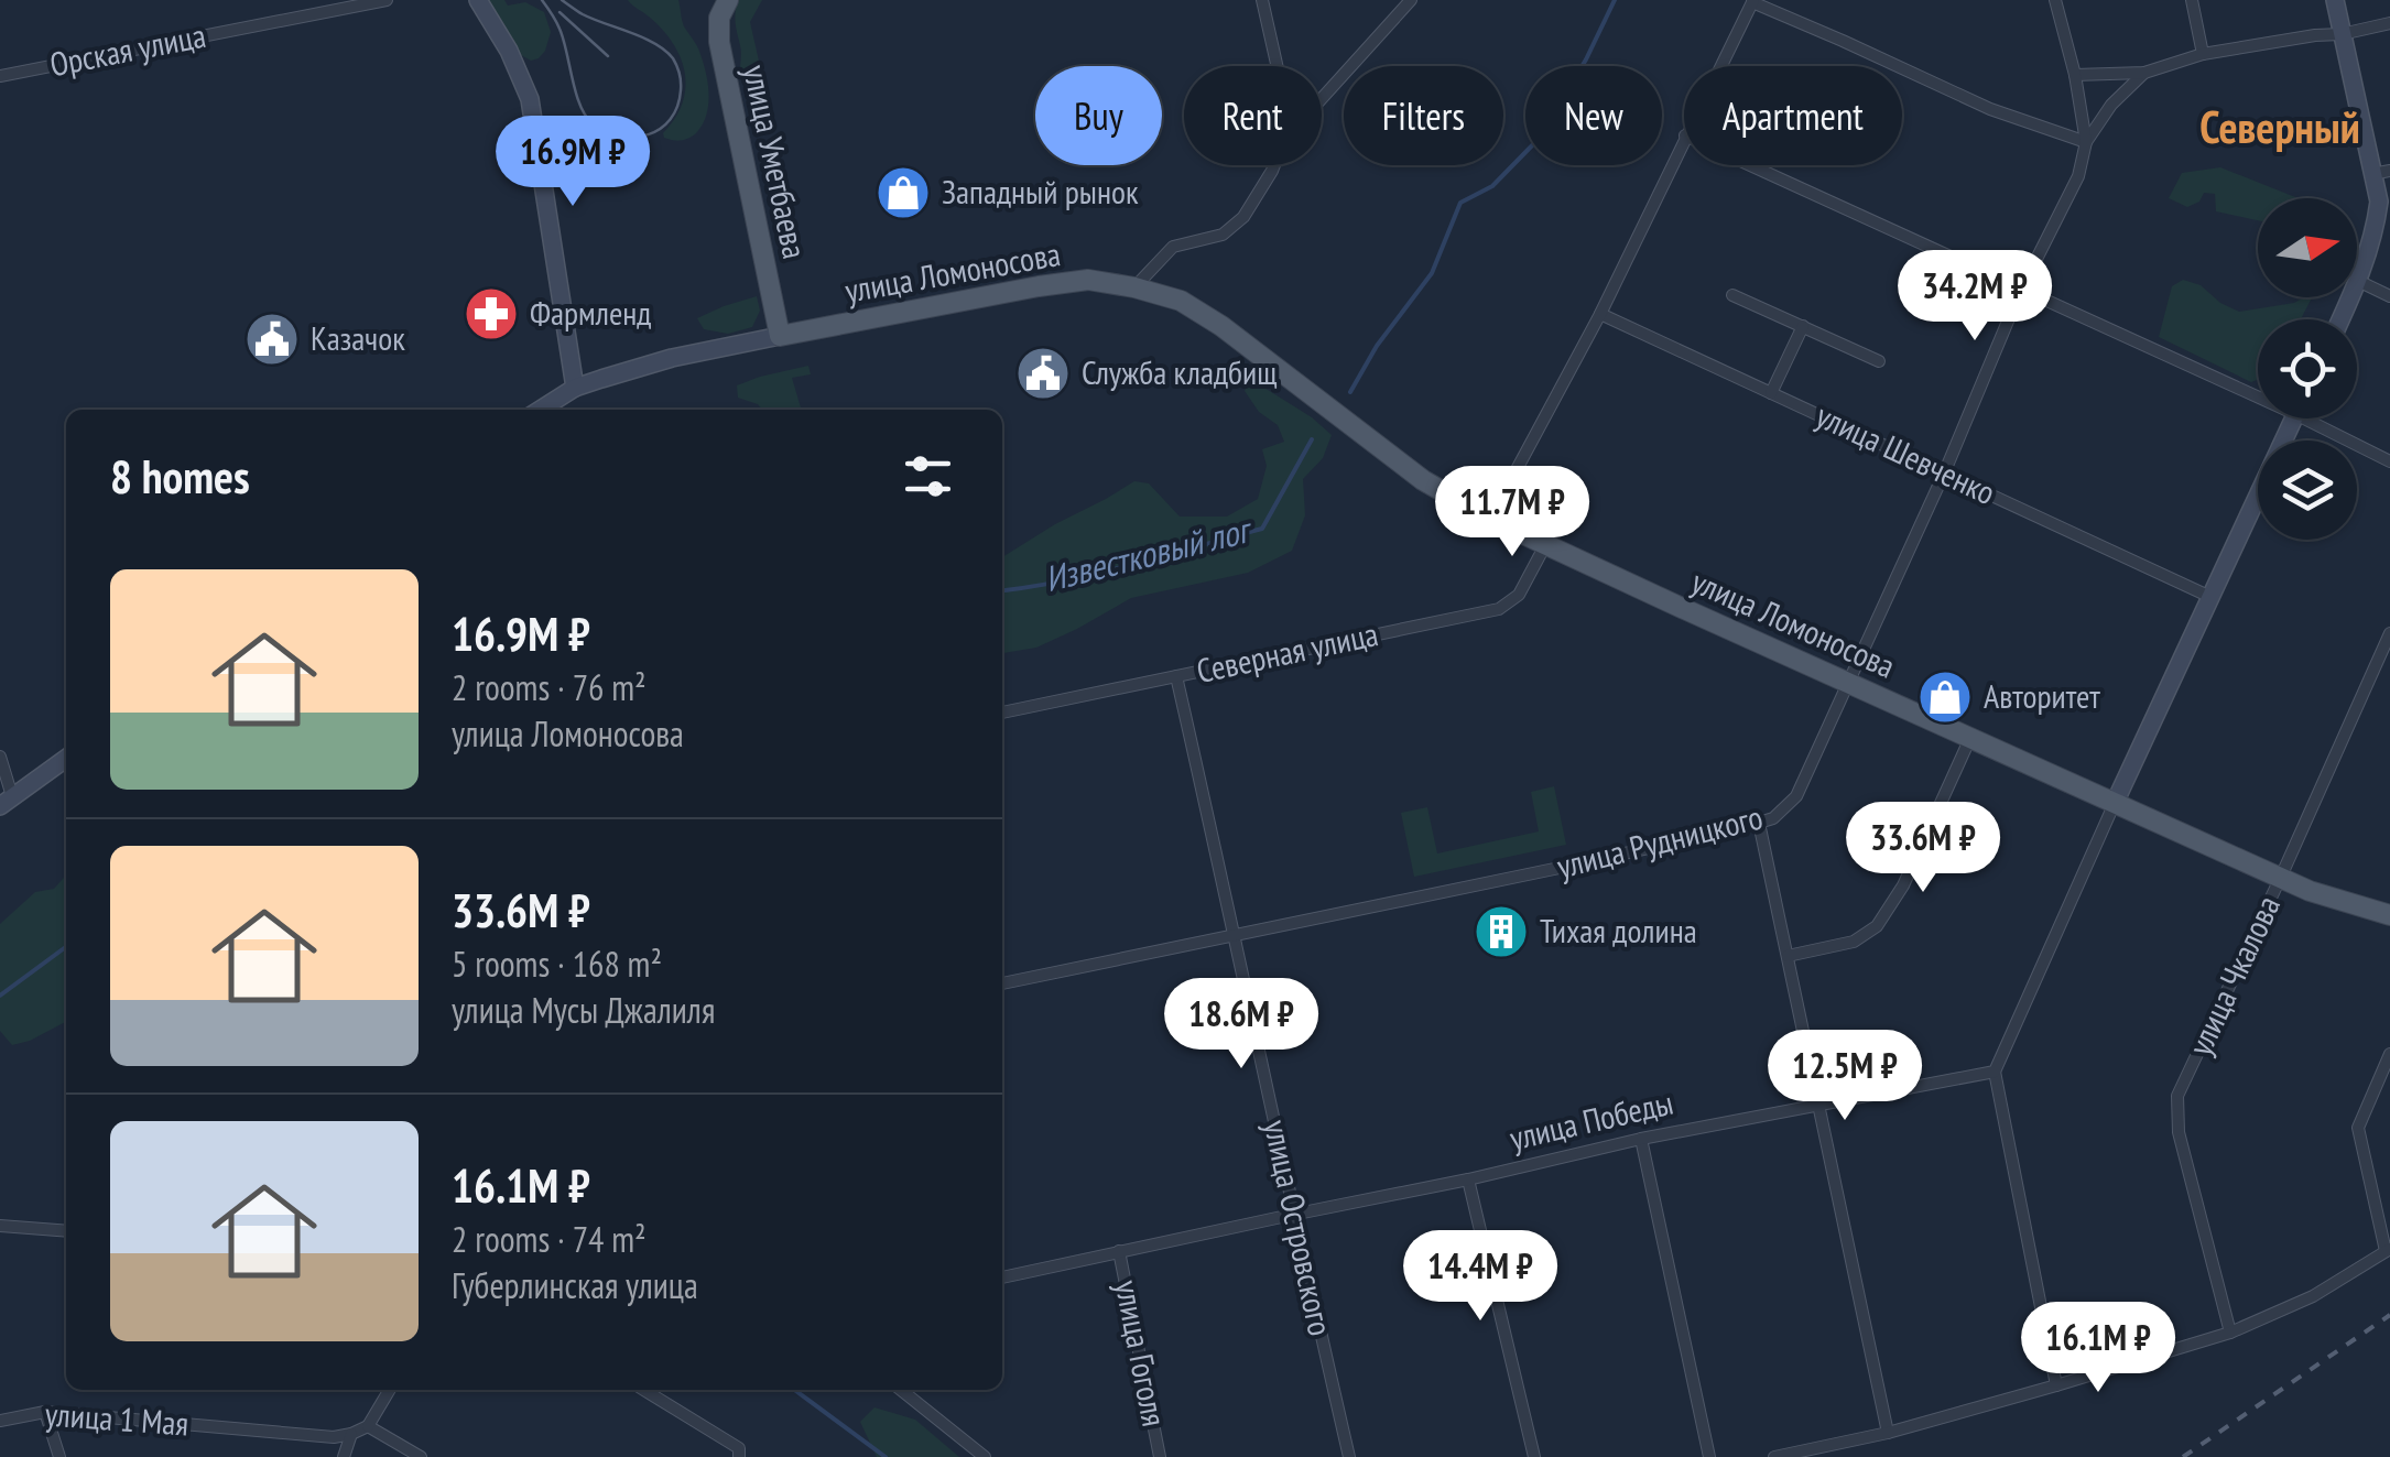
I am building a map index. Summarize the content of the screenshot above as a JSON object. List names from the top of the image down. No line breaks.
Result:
{"streets":{"main road":["улица Уметбаева","улица Ломоносова"],"street":["Орская улица","улица Шевченко","Северная улица","улица Рудницкого","улица Чкалова","улица Победы","улица Островского","улица Гоголя","улица 1 Мая"]},"crossings":[["улица Уметбаева","улица Ломоносова"],["улица Ломоносова","Северная улица"],["улица Ломоносова","улица Рудницкого"],["улица Ломоносова","улица Чкалова"],["улица Шевченко","улица Рудницкого"],["Северная улица","улица Островского"],["улица Рудницкого","улица Островского"],["улица Победы","улица Островского"],["улица Победы","улица Гоголя"]],"districts":["Северный"],"water":["Известковый лог"],"places":{"shop":["Западный рынок","Авторитет"],"pharmacy":["Фармленд"],"public building":["Казачок","Служба кладбищ"],"building":["Тихая долина"]},"north":"right","page":{"chip":["Buy","Rent","Filters","New","Apartment"],"price":["16.9M ₽","34.2M ₽","11.7M ₽","33.6M ₽","18.6M ₽","12.5M ₽","14.4M ₽","16.1M ₽"],"heading":"8 homes","list":[{"name":"16.9M ₽","note":"2 rooms · 76 m² · улица Ломоносова"},{"name":"33.6M ₽","note":"5 rooms · 168 m² · улица Мусы Джалиля"},{"name":"16.1M ₽","note":"2 rooms · 74 m² · Губерлинская улица"}]}}
